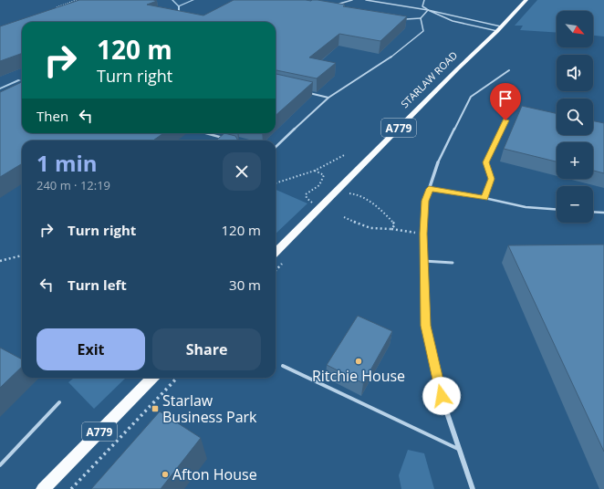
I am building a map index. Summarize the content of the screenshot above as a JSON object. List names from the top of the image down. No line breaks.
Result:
{"streets":{"main road":["STARLAW ROAD","A779"]},"places":{"other":["Ritchie House","Afton House"],"transit":["Starlaw Business Park"]},"north":"bottom right","page":{"map_buttons":["+","−"],"turn":["120 m","Turn right"],"then":"Then","heading":["1 min","240 m · 12:19"],"list":[{"name":"Turn right","value":"120 m"},{"name":"Turn left","value":"30 m"}],"buttons":["Exit","Share"]}}
